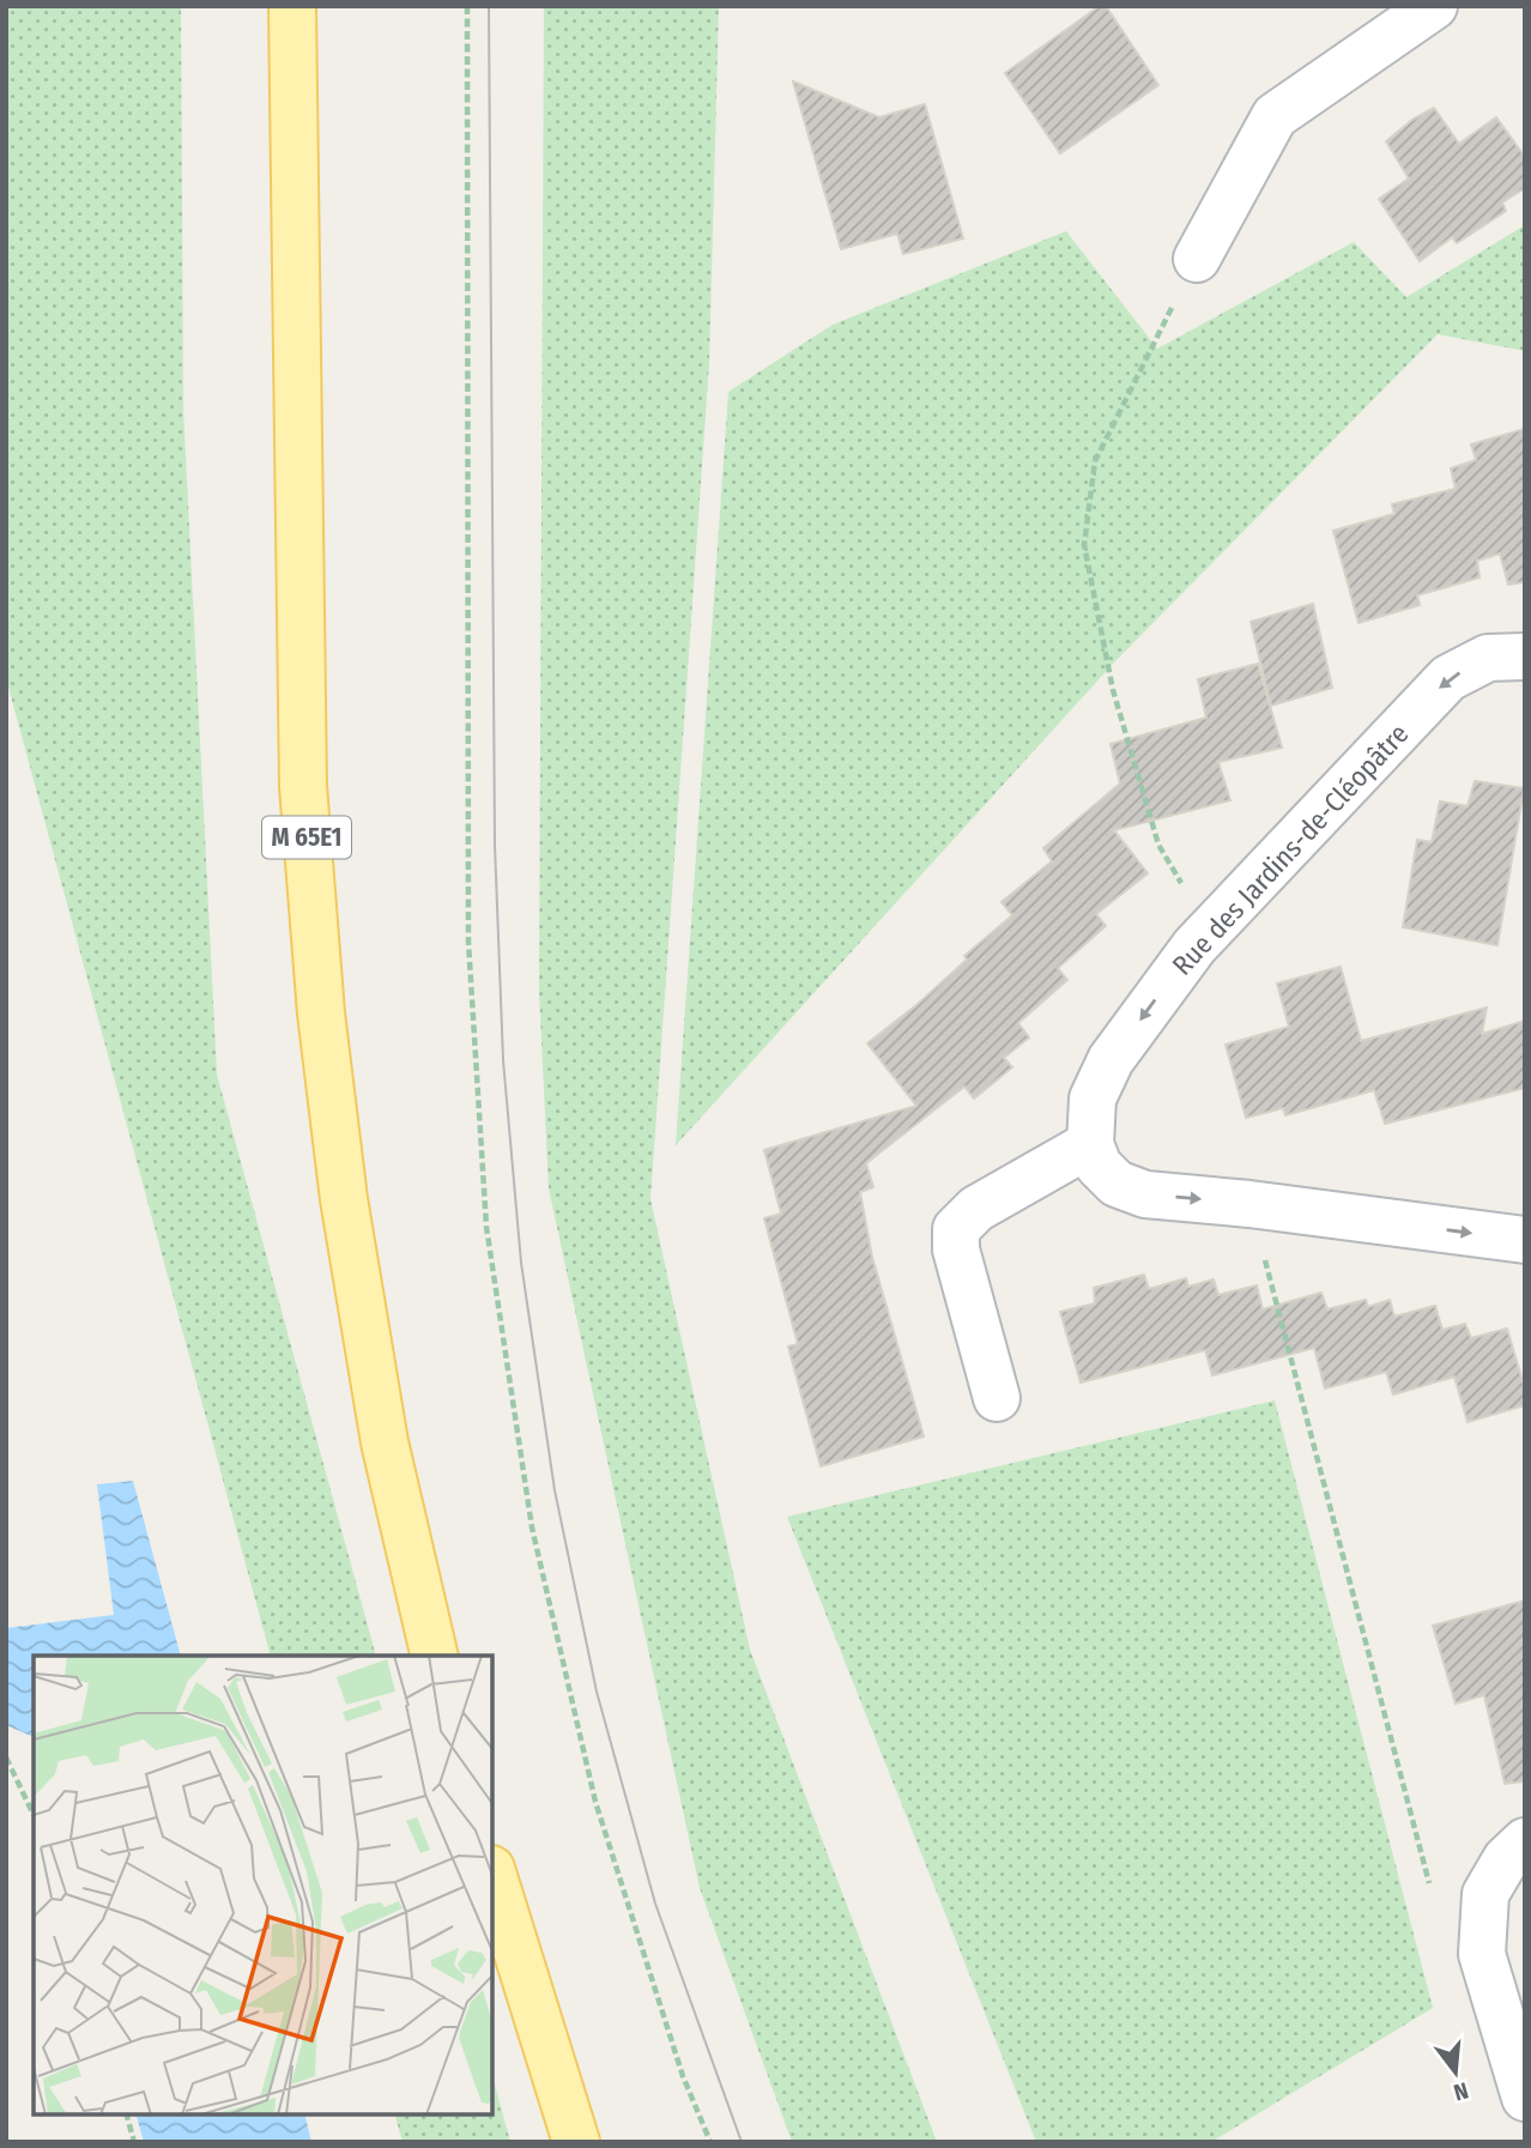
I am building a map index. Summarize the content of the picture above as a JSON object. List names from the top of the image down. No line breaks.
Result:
{"streets":{"main road":["M 65E1"],"street":["Rue des Jardins-de-Cléopâtre"]},"one_way":["Rue des Jardins-de-Cléopâtre"],"north":"bottom"}
